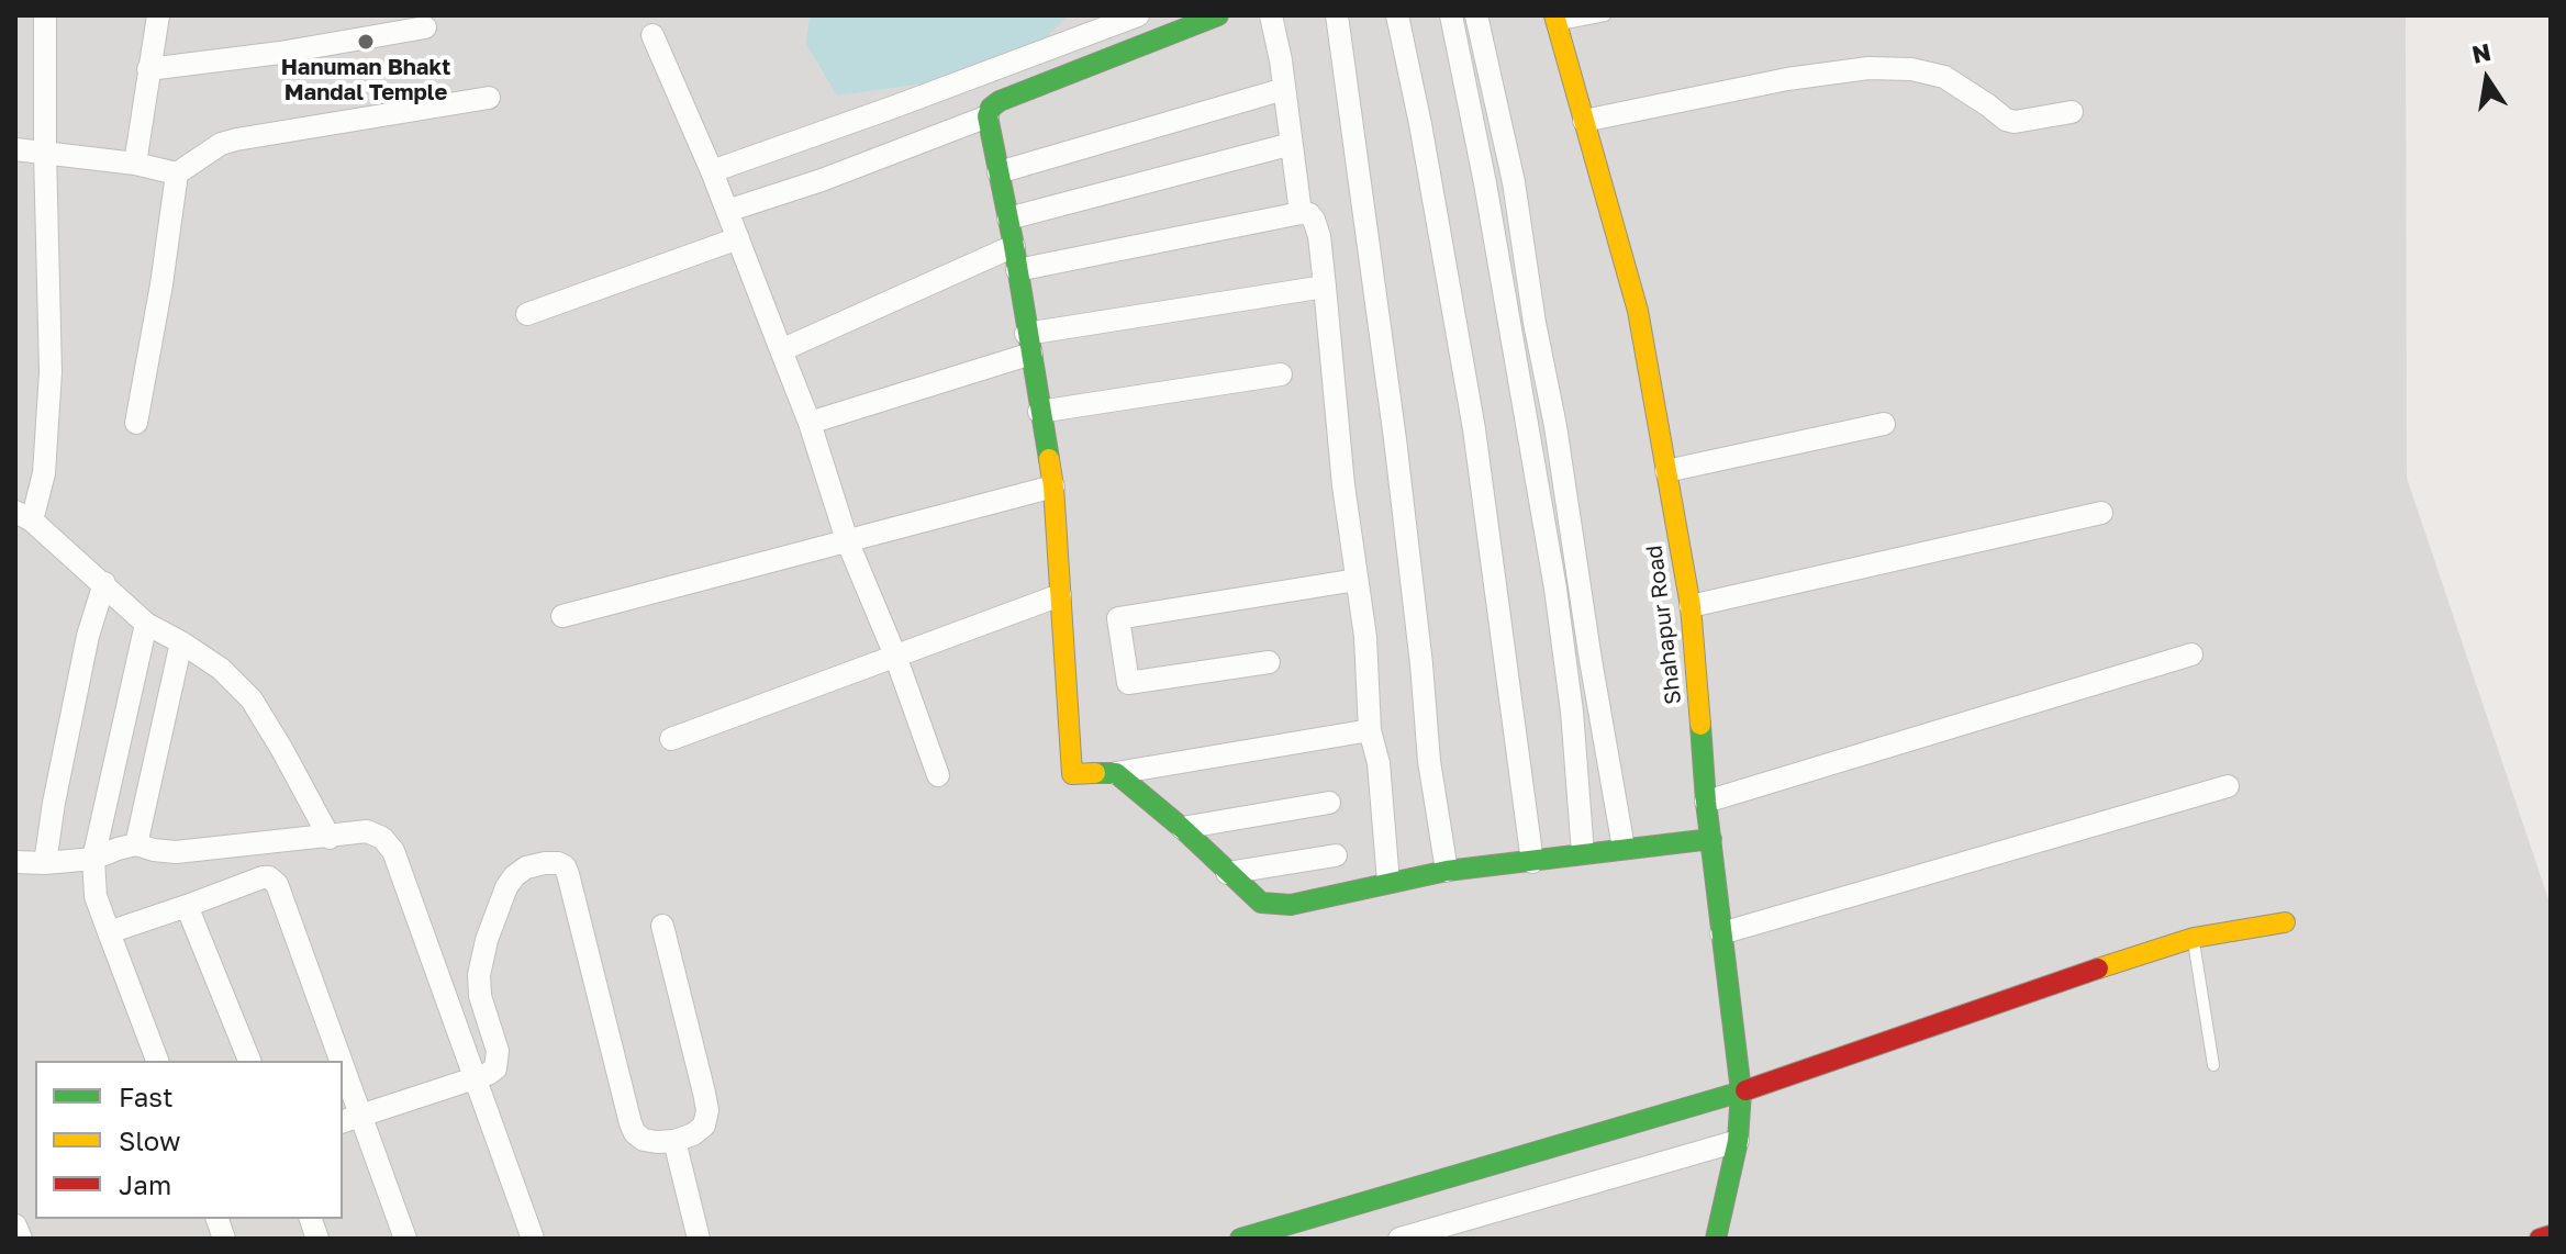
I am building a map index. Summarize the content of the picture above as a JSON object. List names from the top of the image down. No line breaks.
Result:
{"streets":{"street":["Shahapur Road"]},"places":["Hanuman Bhakt Mandal Temple"],"legend":["Fast","Slow","Jam"],"north":"top"}
